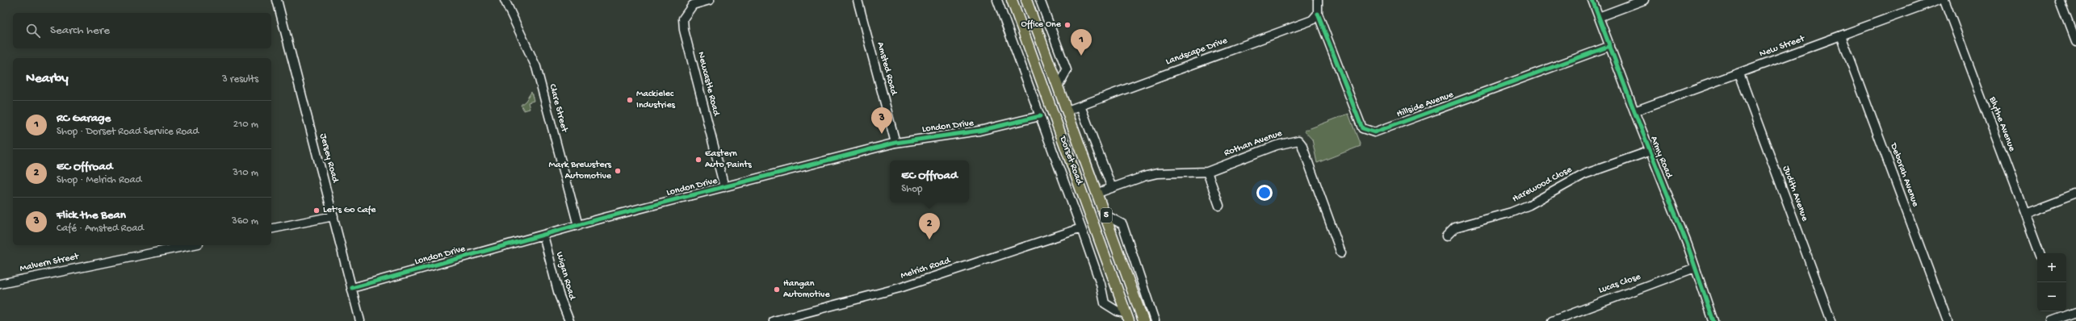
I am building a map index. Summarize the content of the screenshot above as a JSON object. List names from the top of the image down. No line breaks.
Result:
{"streets":{"main road":["Dorset Road","5"],"street":["New Street","Landscape Drive","Amsted Road","Newcastle Road","Hillside Avenue","Clare Street","Blythe Avenue","London Drive","Rothan Avenue","Army Road","Jersey Road","Deborah Avenue","Harewood Close","Judith Avenue","Malvern Street","Melrich Road","Wigan Road","Lucas Close"]},"crossings":[["New Street","Army Road"],["New Street","Deborah Avenue"],["New Street","Judith Avenue"],["Landscape Drive","Hillside Avenue"],["Landscape Drive","Dorset Road"],["Amsted Road","London Drive"],["Newcastle Road","London Drive"],["Hillside Avenue","Army Road"],["Clare Street","London Drive"],["London Drive","Jersey Road"],["London Drive","Wigan Road"],["Rothan Avenue","Dorset Road"],["Army Road","Harewood Close"],["Army Road","Lucas Close"]],"places":["Office One","Mackielec Industries","Eastern Auto Paints","Mark Brewsters Automotive","Let's Go Cafe","Hangan Automotive"],"page":{"search":"Search here","pins":["1","3","2"],"heading":["Nearby","3 results"],"list":[{"mark":"1","name":"RC Garage","note":"Shop · Dorset Road Service Road","value":"210 m"},{"mark":"2","name":"EC Offroad","note":"Shop · Melrich Road","value":"310 m"},{"mark":"3","name":"Flick the Bean","note":"Café · Amsted Road","value":"360 m"}],"popup":["EC Offroad","Shop"],"map_buttons":["+","−"]}}
